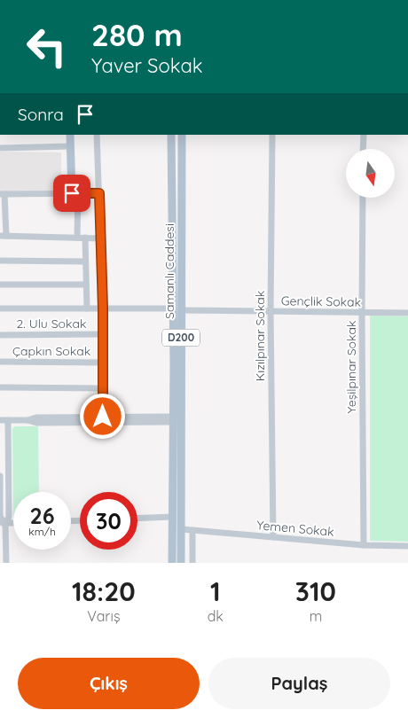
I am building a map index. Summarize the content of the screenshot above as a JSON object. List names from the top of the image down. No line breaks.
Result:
{"streets":{"main road":["Samanlı Caddesi","D200"],"street":["Gençlik Sokak","2. Ulu Sokak","Kızılpınar Sokak","Çapkın Sokak","Yeşilpınar Sokak","Yemen Sokak"]},"crossings":[["Samanlı Caddesi","Gençlik Sokak"],["Samanlı Caddesi","Yemen Sokak"],["Gençlik Sokak","Kızılpınar Sokak"],["Gençlik Sokak","Yeşilpınar Sokak"],["Kızılpınar Sokak","Yemen Sokak"],["Yeşilpınar Sokak","Yemen Sokak"]],"north":"bottom","page":{"turn":["280 m","Yaver Sokak"],"then":"Sonra","speed":"26 km/h","limit":"30","eta":["18:20","Varış","1","dk","310","m"],"buttons":["Çıkış","Paylaş"]}}
